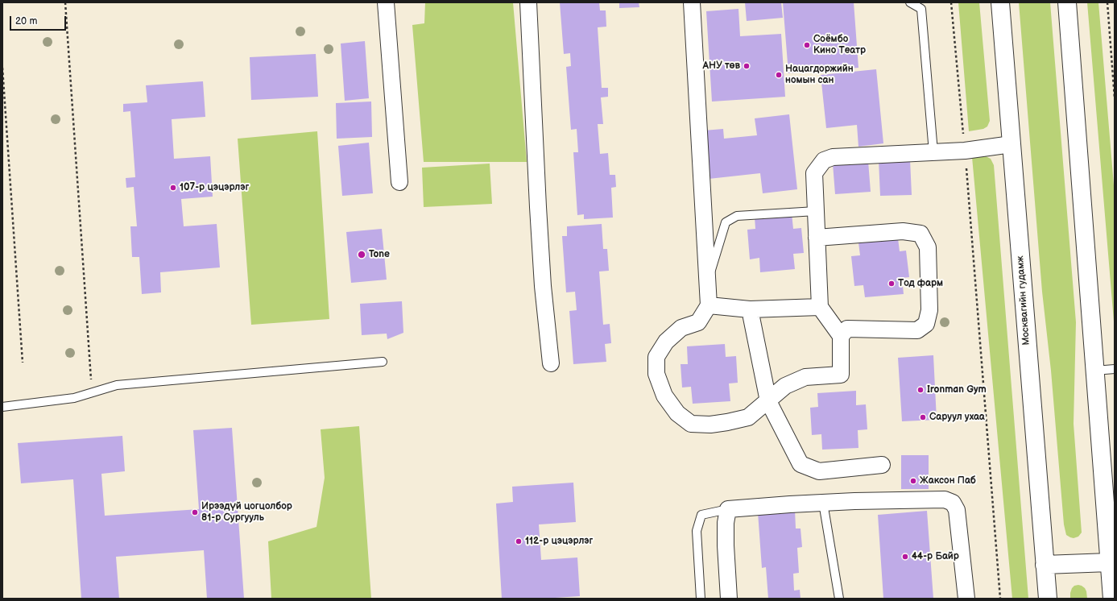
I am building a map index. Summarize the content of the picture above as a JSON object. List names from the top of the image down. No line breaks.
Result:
{"streets":{"highway":["Москвагийн гудамж"]},"places":["Соёмбо Кино Театр","АНУ төв","Нацагдоржийн номын сан","107-р цэцэрлэг","Tone","Тод фарм","Ironman Gym","Саруул ухаа","Жаксон Паб","Ирээдүй цогцолбор 81-р Сургууль","112-р цэцэрлэг","44-р Байр"],"scale_bar":"20 m"}
